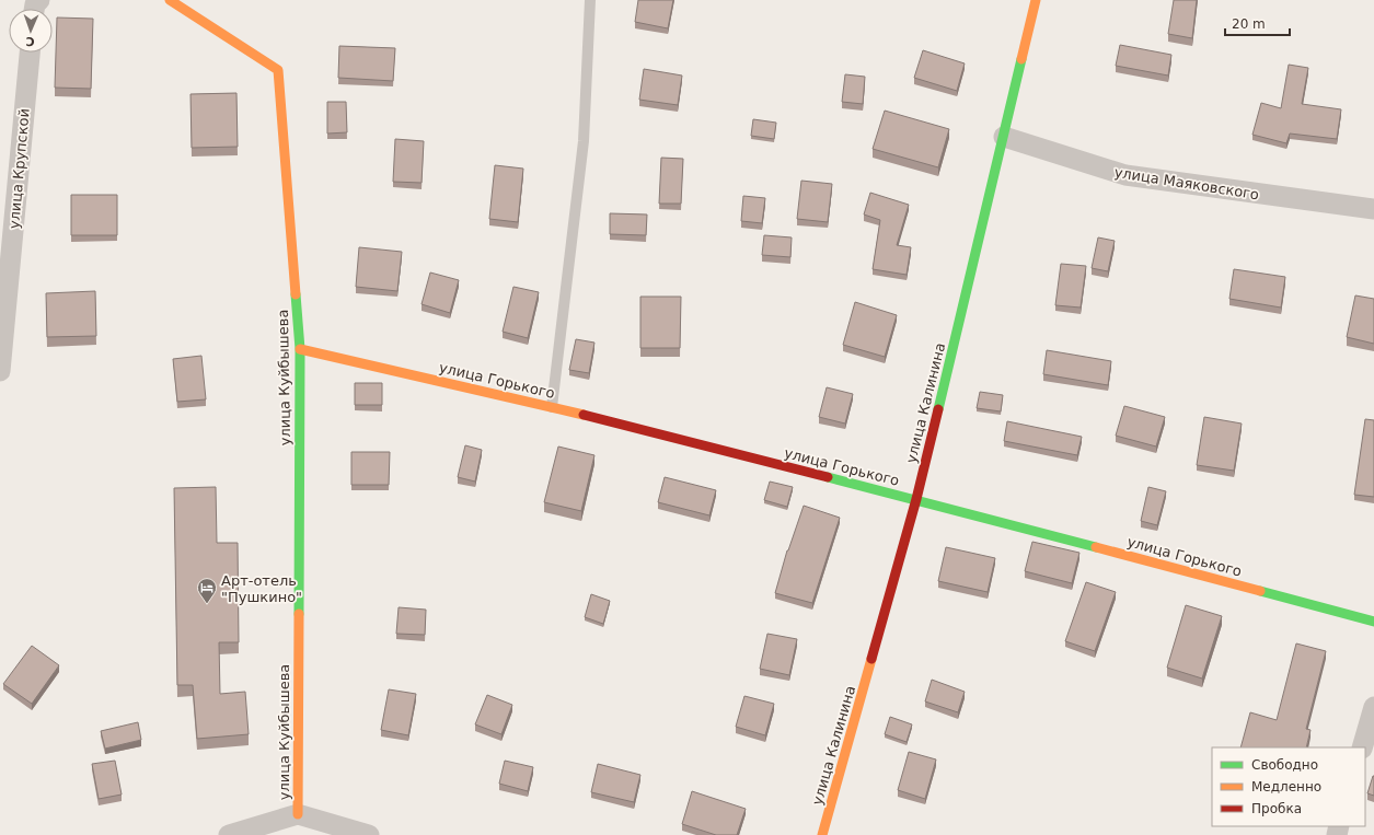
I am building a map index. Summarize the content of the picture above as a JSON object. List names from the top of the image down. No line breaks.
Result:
{"streets":{"street":["улица Крупской","улица Маяковского","улица Куйбышева","улица Горького","улица Калинина"]},"crossings":[["улица Маяковского","улица Калинина"],["улица Куйбышева","улица Горького"],["улица Горького","улица Калинина"]],"places":{"hotel":["Арт-отель \"Пушкино\""]},"legend":["Свободно","Медленно","Пробка"],"scale_bar":"20 m","north":"bottom"}
